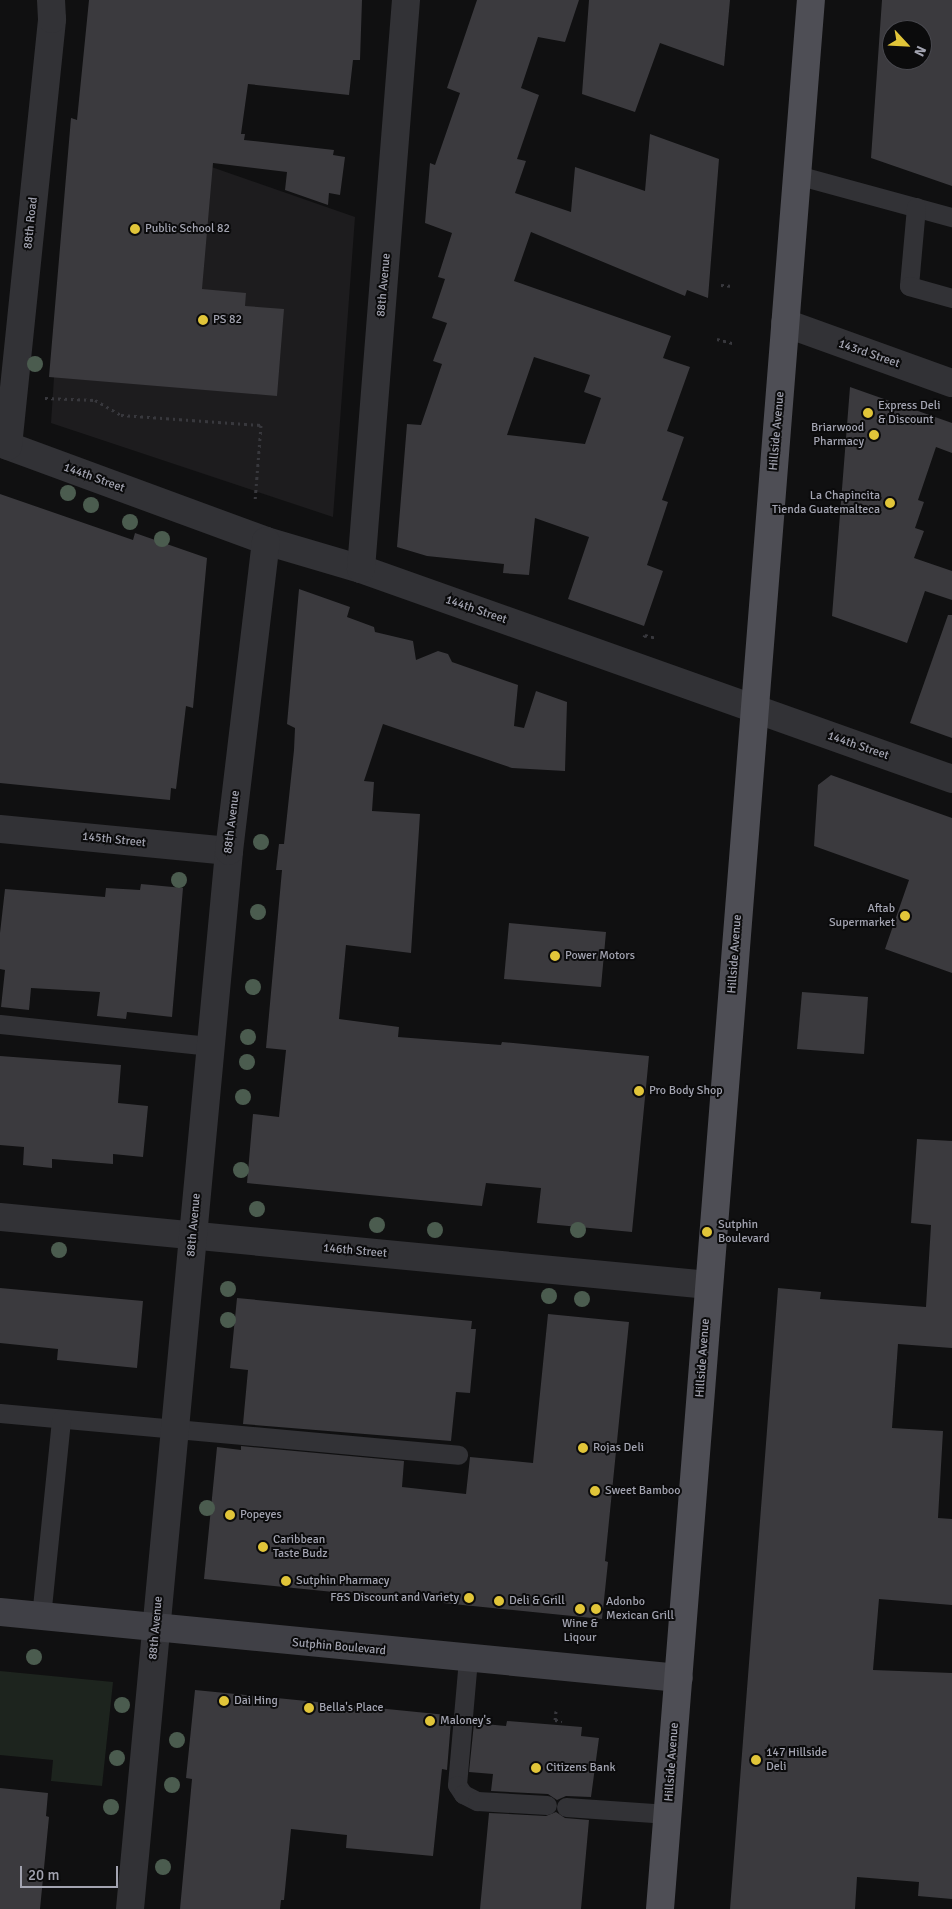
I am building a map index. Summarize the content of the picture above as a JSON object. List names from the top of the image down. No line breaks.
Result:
{"streets":{"main road":["Hillside Avenue","Sutphin Boulevard"],"street":["88th Road","88th Avenue","143rd Street","144th Street","145th Street","146th Street"]},"crossings":[["88th Road","144th Street"],["88th Avenue","144th Street"],["88th Avenue","145th Street"],["88th Avenue","146th Street"],["88th Avenue","Sutphin Boulevard"],["143rd Street","Hillside Avenue"],["Hillside Avenue","144th Street"],["Hillside Avenue","146th Street"],["Hillside Avenue","Sutphin Boulevard"]],"places":["Public School 82","PS 82","Express Deli & Discount","Briarwood Pharmacy","La Chapincita Tienda Guatemalteca","Aftab Supermarket","Power Motors","Pro Body Shop","Sutphin Boulevard","Rojas Deli","Sweet Bamboo","Popeyes","Caribbean Taste Budz","Sutphin Pharmacy","F&S Discount and Variety","Deli & Grill","Wine & Liqour","Adonbo Mexican Grill","Dai Hing","Bella's Place","Maloney's","147 Hillside Deli","Citizens Bank"],"scale_bar":"20 m","north":"bottom right"}
